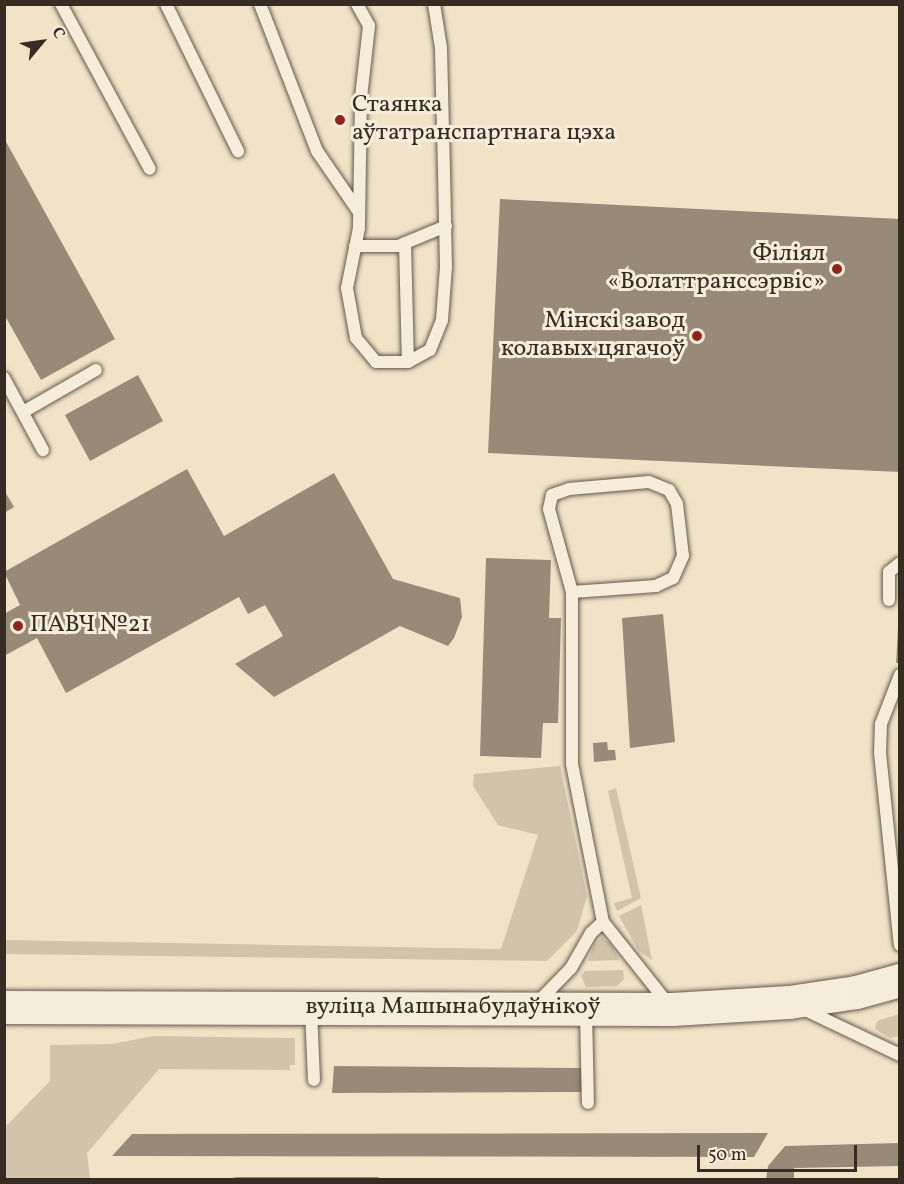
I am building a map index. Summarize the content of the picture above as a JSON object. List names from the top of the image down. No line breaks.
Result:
{"streets":{"main road":["вуліца Машынабудаўнікоў"]},"places":["Стаянка аўтатранспартнага цэха","Філіял «Волаттранссэрвіс»","Мінскі завод колавых цягачоў","ПАВЧ №21"],"scale_bar":"50 m","north":"top right"}
